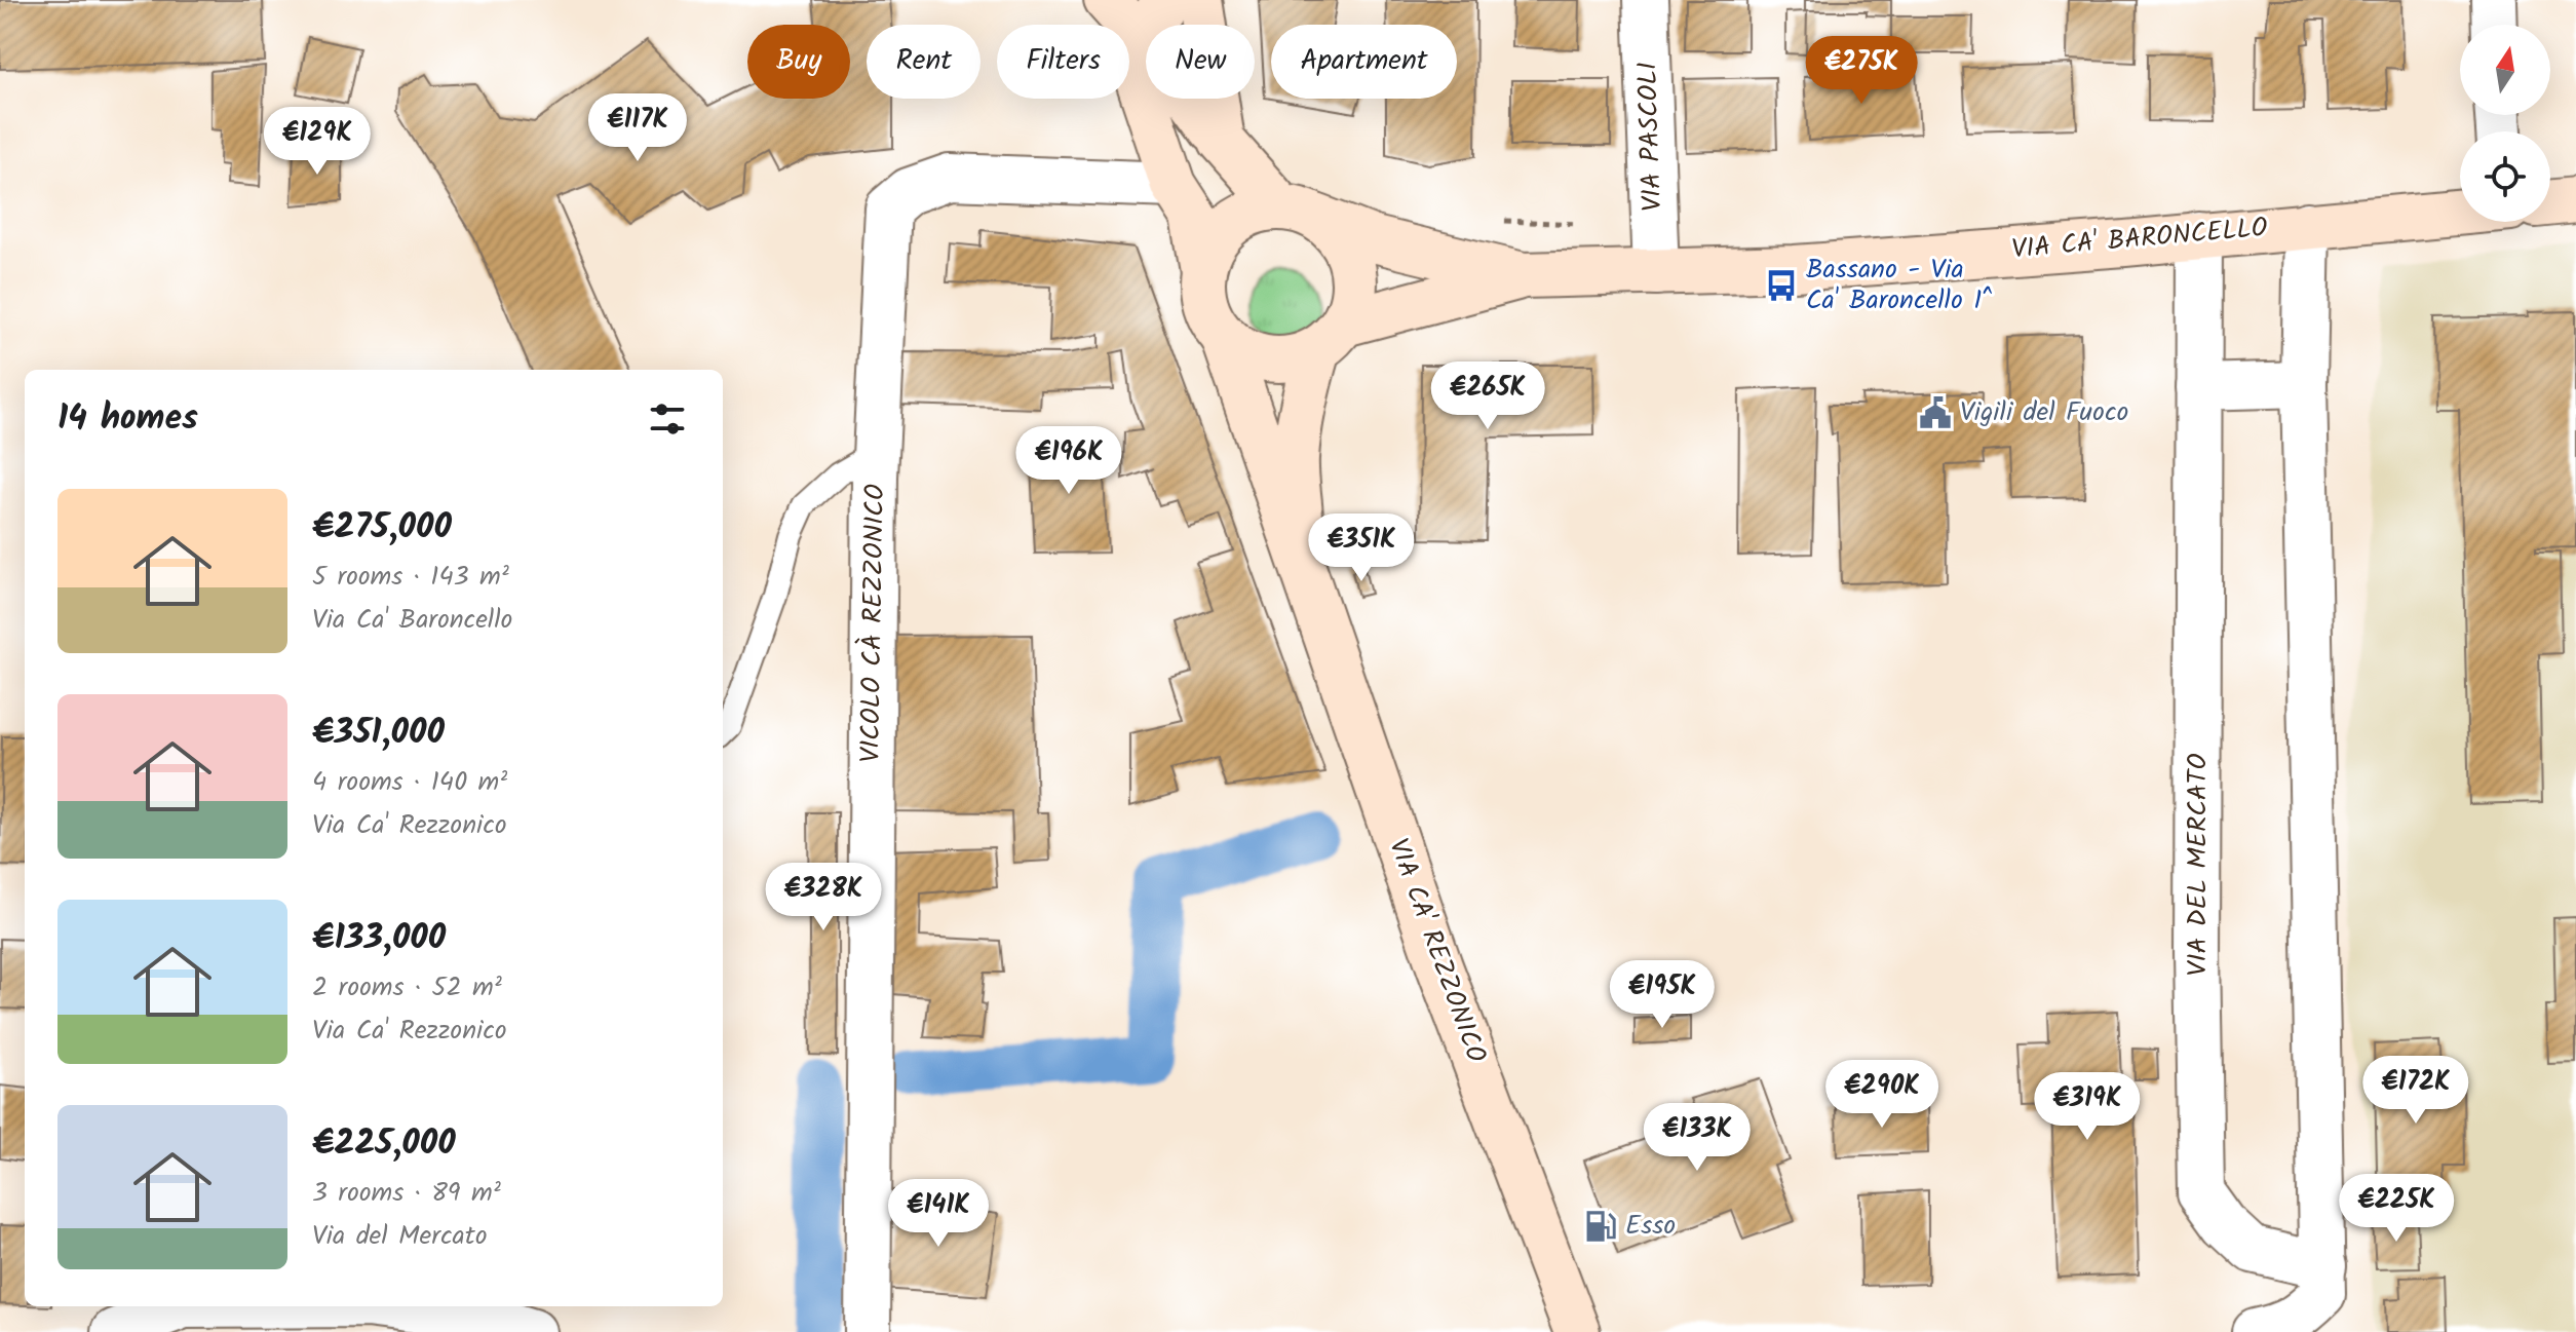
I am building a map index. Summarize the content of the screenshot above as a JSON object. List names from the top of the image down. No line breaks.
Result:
{"streets":{"main road":["VIA CA' BARONCELLO","VIA CA' REZZONICO"],"street":["VIA PASCOLI","VICOLO CÀ REZZONICO","VIA DEL MERCATO"]},"crossings":[["VIA PASCOLI","VIA CA' BARONCELLO"],["VIA CA' BARONCELLO","VIA DEL MERCATO"],["VIA CA' BARONCELLO","VIA CA' REZZONICO"],["VICOLO CÀ REZZONICO","VIA CA' REZZONICO"]],"places":{"bus stop":["Bassano - Via Ca' Baroncello 1^"],"public building":["Vigili del Fuoco"],"fuel station":["Esso"]},"north":"top","page":{"chip":["Buy","Rent","Filters","New","Apartment"],"price":["€275K","€117K","€129K","€265K","€196K","€351K","€328K","€195K","€172K","€290K","€319K","€133K","€225K","€141K"],"heading":"14 homes","list":[{"name":"€275,000","note":"5 rooms · 143 m² · Via Ca' Baroncello"},{"name":"€351,000","note":"4 rooms · 140 m² · Via Ca' Rezzonico"},{"name":"€133,000","note":"2 rooms · 52 m² · Via Ca' Rezzonico"},{"name":"€225,000","note":"3 rooms · 89 m² · Via del Mercato"}]}}
